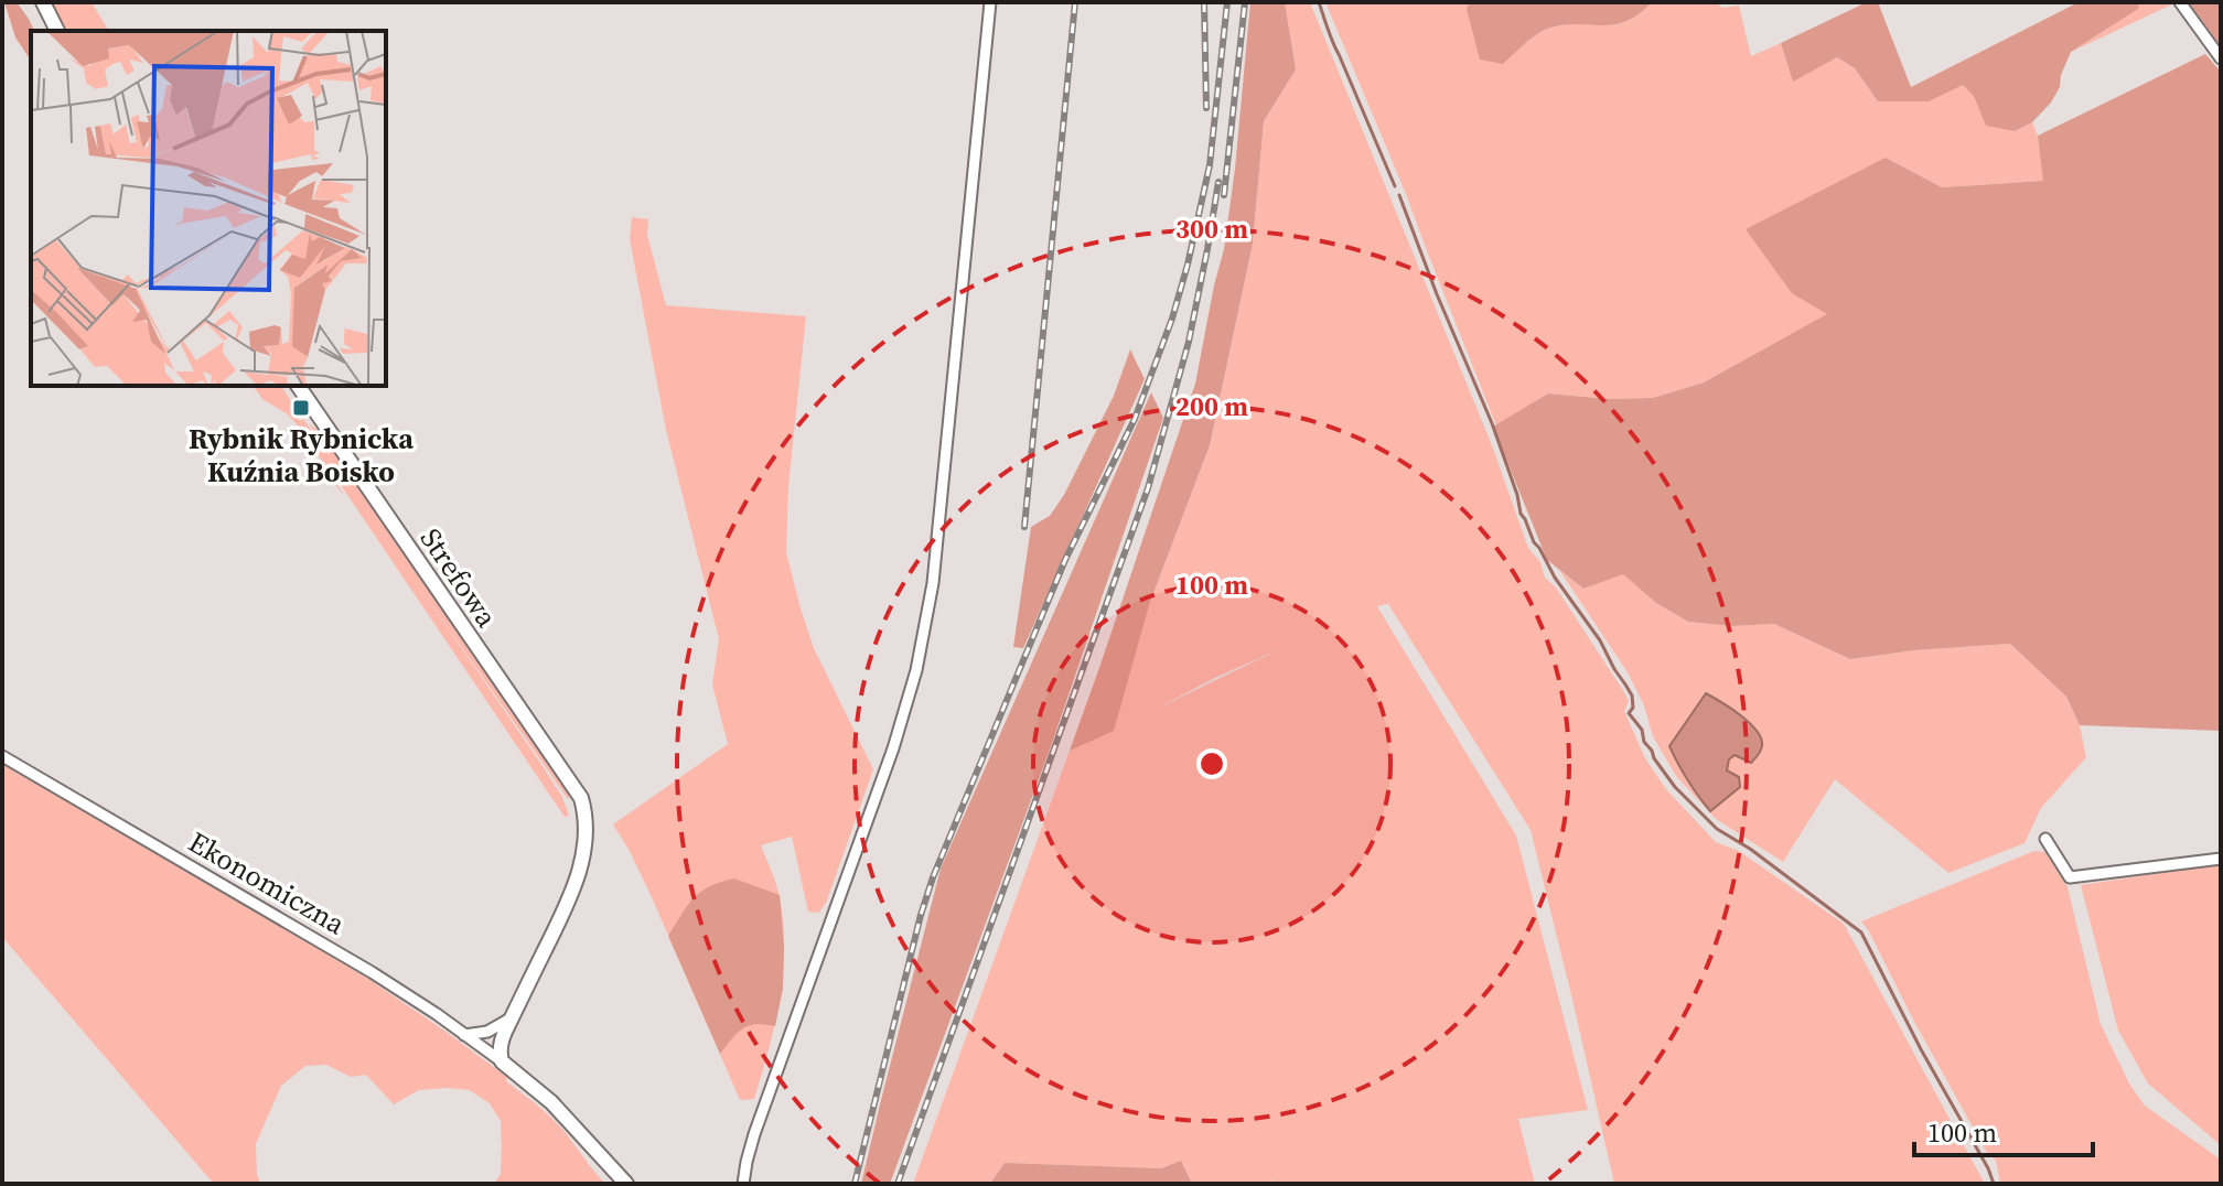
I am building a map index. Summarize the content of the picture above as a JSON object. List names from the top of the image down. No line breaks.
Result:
{"streets":{"street":["Strefowa","Ekonomiczna"]},"places":{"transit":["Rybnik Rybnicka Kuźnia Boisko"]},"scale_bar":"100 m","rings":["300 m","200 m","100 m"]}
